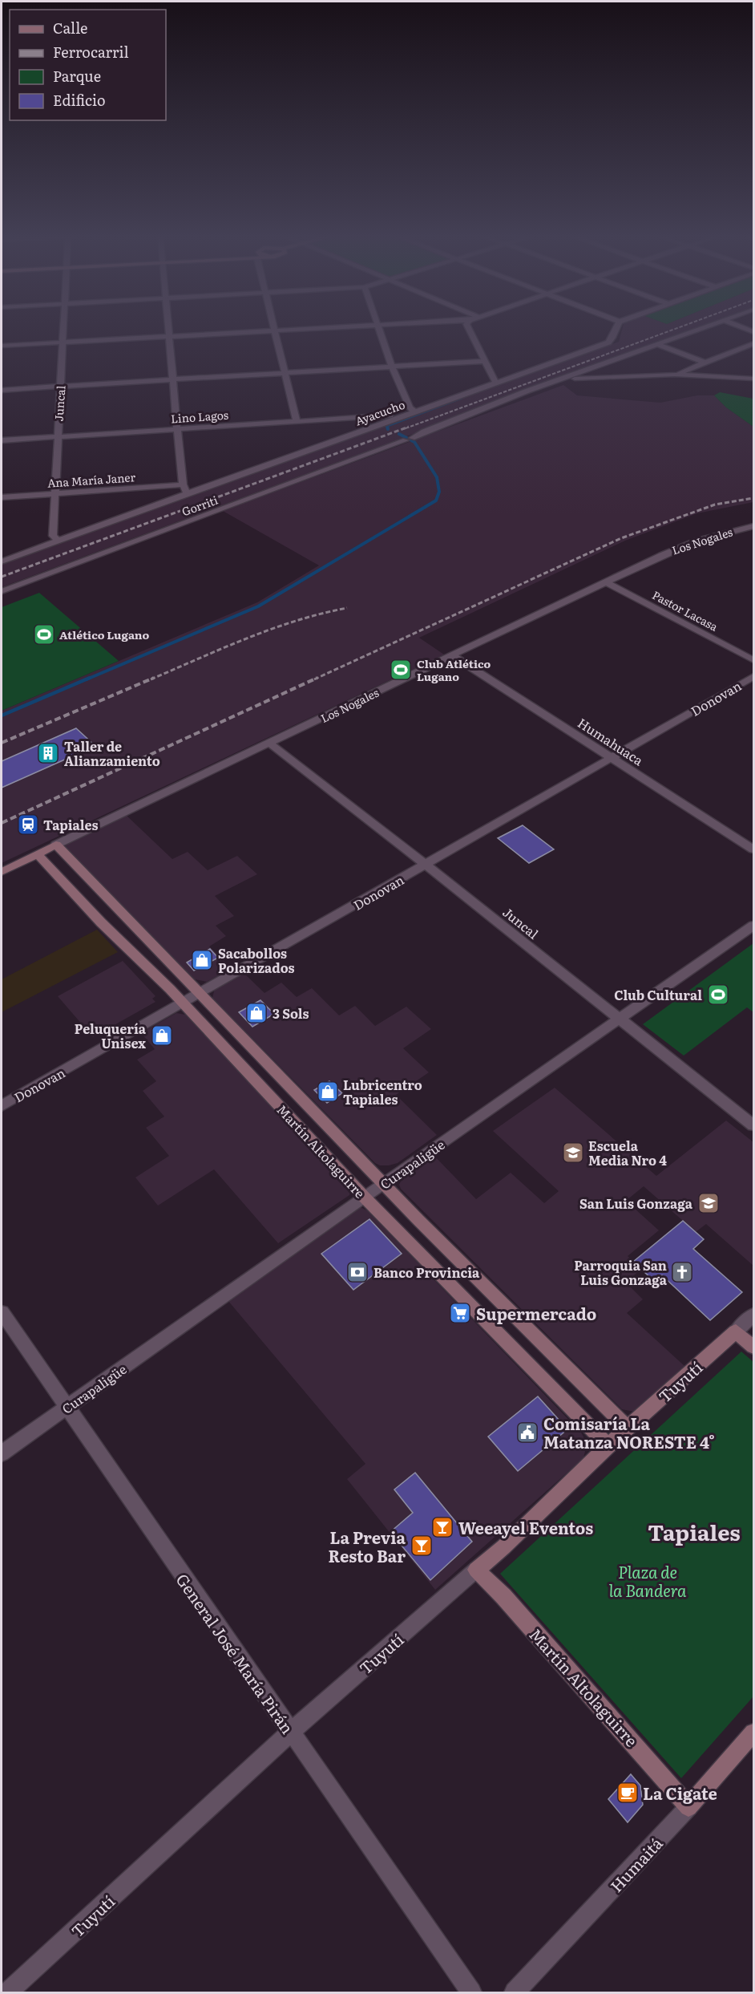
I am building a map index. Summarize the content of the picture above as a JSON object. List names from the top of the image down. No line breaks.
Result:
{"streets":{"street":["Juncal","Ayacucho","Lino Lagos","Ana María Janer","Gorriti","Los Nogales","Pastor Lacasa","Donovan","Humahuaca","Martín Altolaguirre","Curapaligüe","Tuyutí","General José María Pirán","Humaitá"]},"crossings":[["Juncal","Ayacucho"],["Juncal","Lino Lagos"],["Juncal","Ana María Janer"],["Juncal","Los Nogales"],["Juncal","Donovan"],["Juncal","Curapaligüe"],["Ayacucho","Lino Lagos"],["Los Nogales","Pastor Lacasa"],["Los Nogales","Humahuaca"],["Los Nogales","Martín Altolaguirre"],["Donovan","Humahuaca"],["Donovan","Martín Altolaguirre"],["Martín Altolaguirre","Curapaligüe"],["Martín Altolaguirre","Tuyutí"],["Martín Altolaguirre","Humaitá"],["Curapaligüe","General José María Pirán"],["Tuyutí","General José María Pirán"]],"districts":["Tapiales"],"parks":["Plaza de la Bandera"],"places":{"sports":["Atlético Lugano","Club Atlético Lugano","Club Cultural"],"building":["Taller de Alianzamiento"],"station":["Tapiales"],"shop":["Sacabollos Polarizados","3 Sols","Peluquería Unisex","Lubricentro Tapiales"],"school or university":["Escuela Media Nro 4","San Luis Gonzaga"],"bank":["Banco Provincia"],"church":["Parroquia San Luis Gonzaga"],"supermarket":["Supermercado"],"public building":["Comisaría La Matanza NORESTE 4°"],"bar":["Weeayel Eventos","La Previa Resto Bar"],"cafe":["La Cigate"]},"legend":["Calle","Ferrocarril","Parque","Edificio"]}
